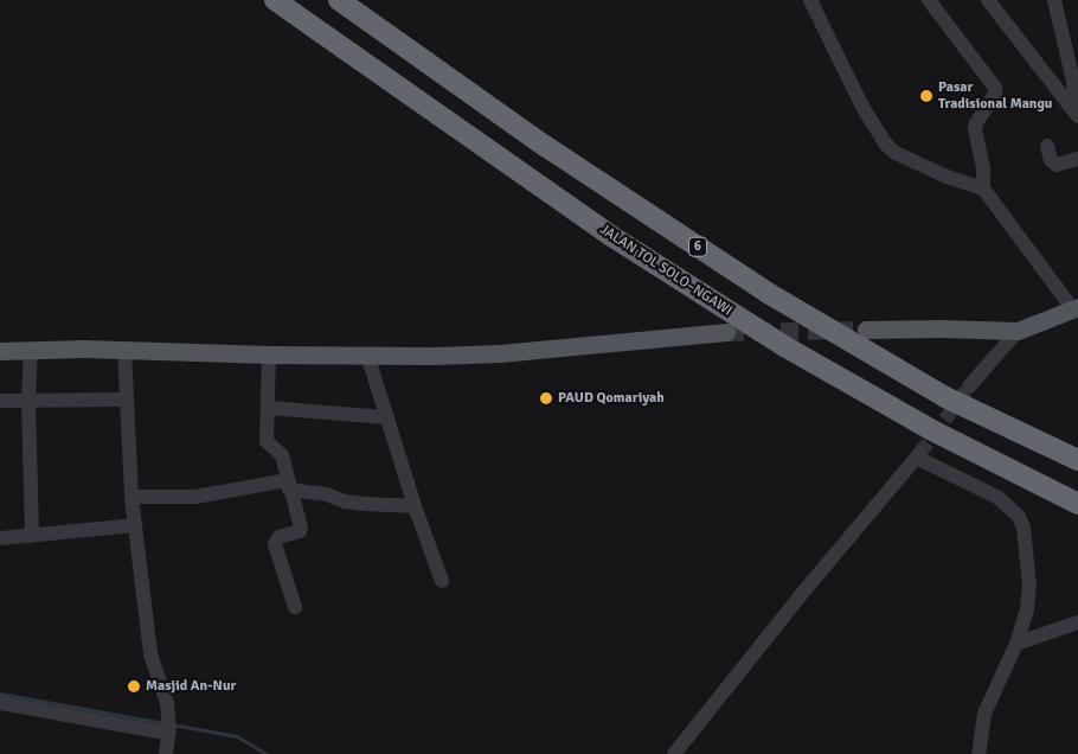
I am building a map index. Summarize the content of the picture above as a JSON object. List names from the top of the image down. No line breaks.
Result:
{"streets":{"highway":["6","JALAN TOL SOLO–NGAWI"]},"places":["Pasar Tradisional Mangu","PAUD Qomariyah","Masjid An-Nur"]}
